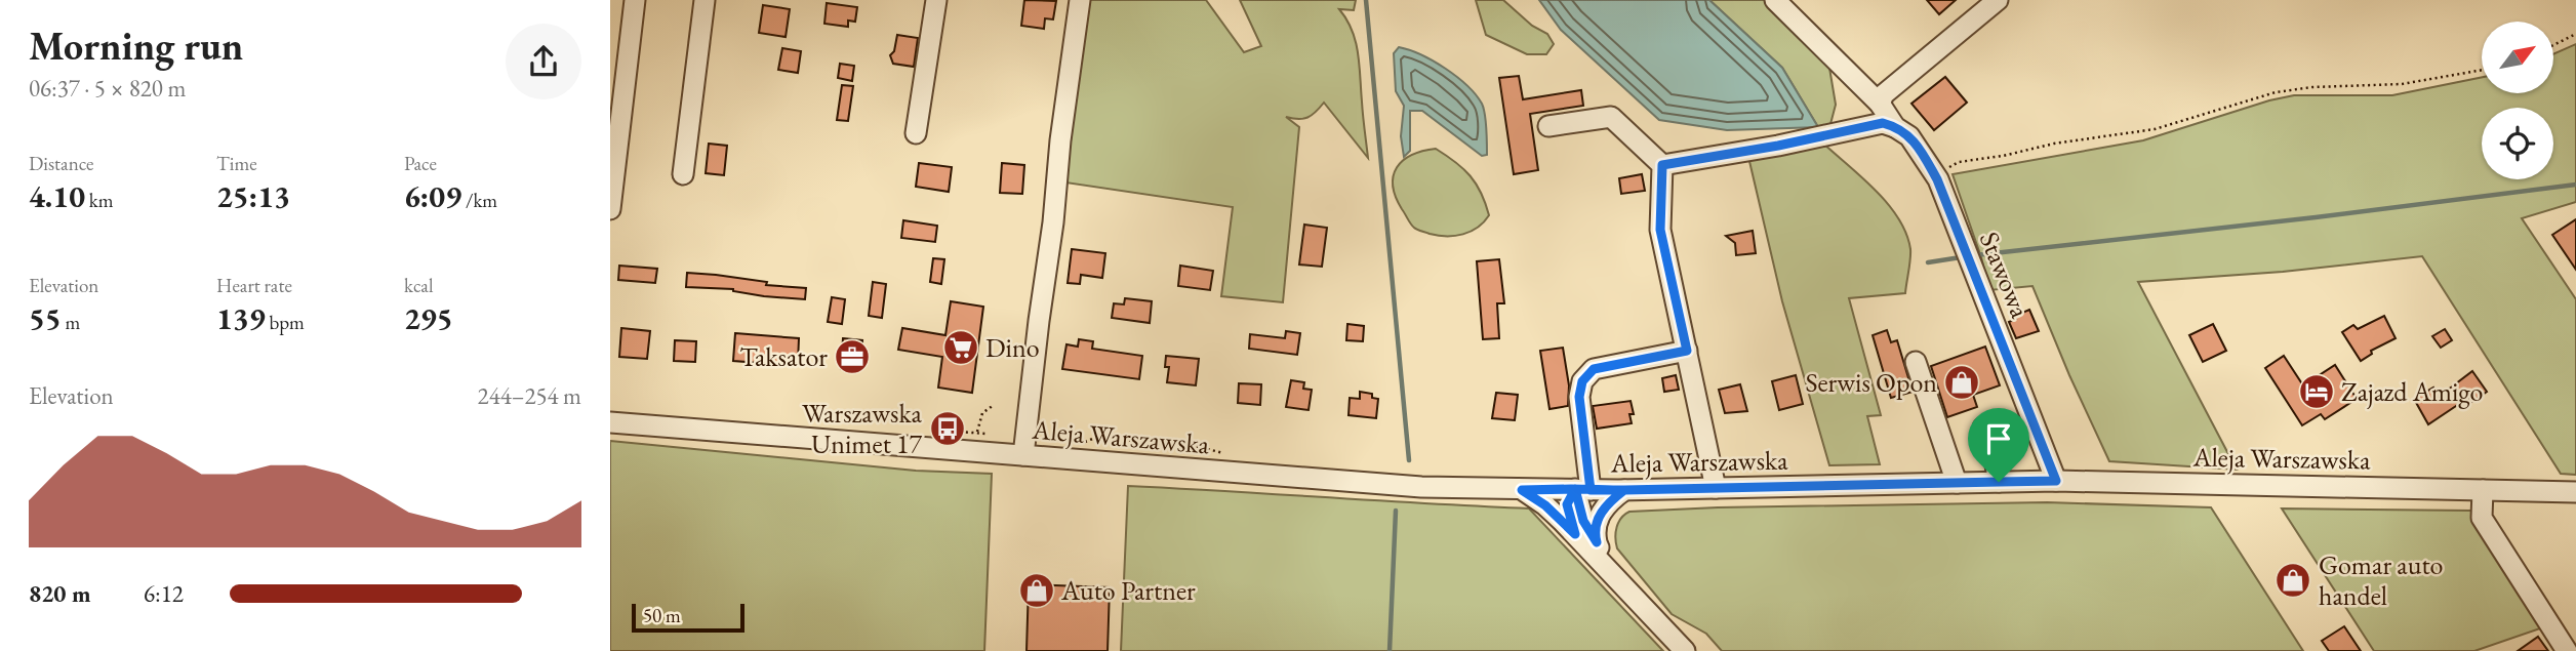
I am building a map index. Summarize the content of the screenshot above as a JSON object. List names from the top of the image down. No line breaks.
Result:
{"streets":{"street":["Stawowa","Aleja Warszawska"]},"crossings":[["Stawowa","Aleja Warszawska"]],"places":{"supermarket":["Dino"],"office":["Taksator"],"shop":["Serwis Opon","Gomar auto handel","Auto Partner"],"hotel":["Zajazd Amigo"],"bus stop":["Warszawska Unimet 17"]},"scale_bar":"50 m","north":"top right","page":{"heading":["Morning run","06:37 · 5 × 820 m"],"stats":[["Distance","4.10 km"],["Time","25:13"],["Pace","6:09 /km"],["Elevation","55 m"],["Heart rate","139 bpm"],["kcal","295"]],"chart":["Elevation","244–254 m"],"list":[{"name":"820 m","note":"6:12"}],"scale":"50 m"}}
